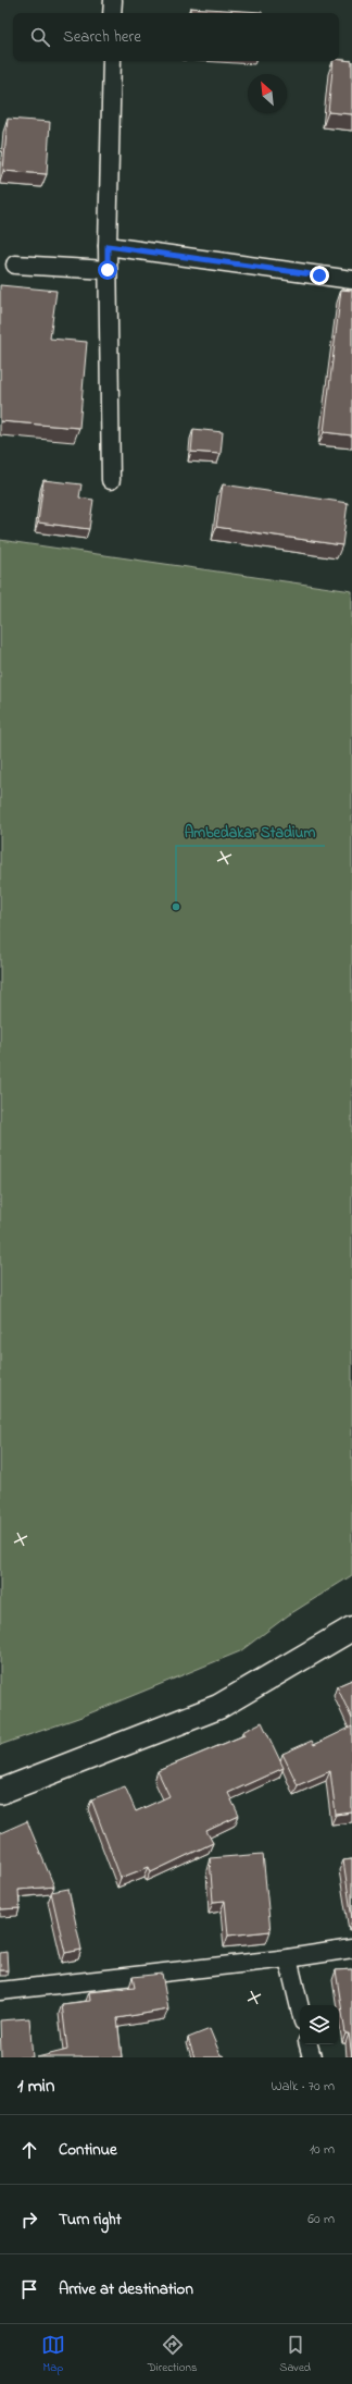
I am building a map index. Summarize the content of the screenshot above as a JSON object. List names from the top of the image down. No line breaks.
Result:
{"places":["Ambedakar Stadium"],"north":"top left","page":{"search":"Search here","heading":["1 min","Walk · 70 m"],"list":[["Continue","10 m"],["Turn right","60 m"],"Arrive at destination"],"nav":["Map","Directions","Saved"]}}
